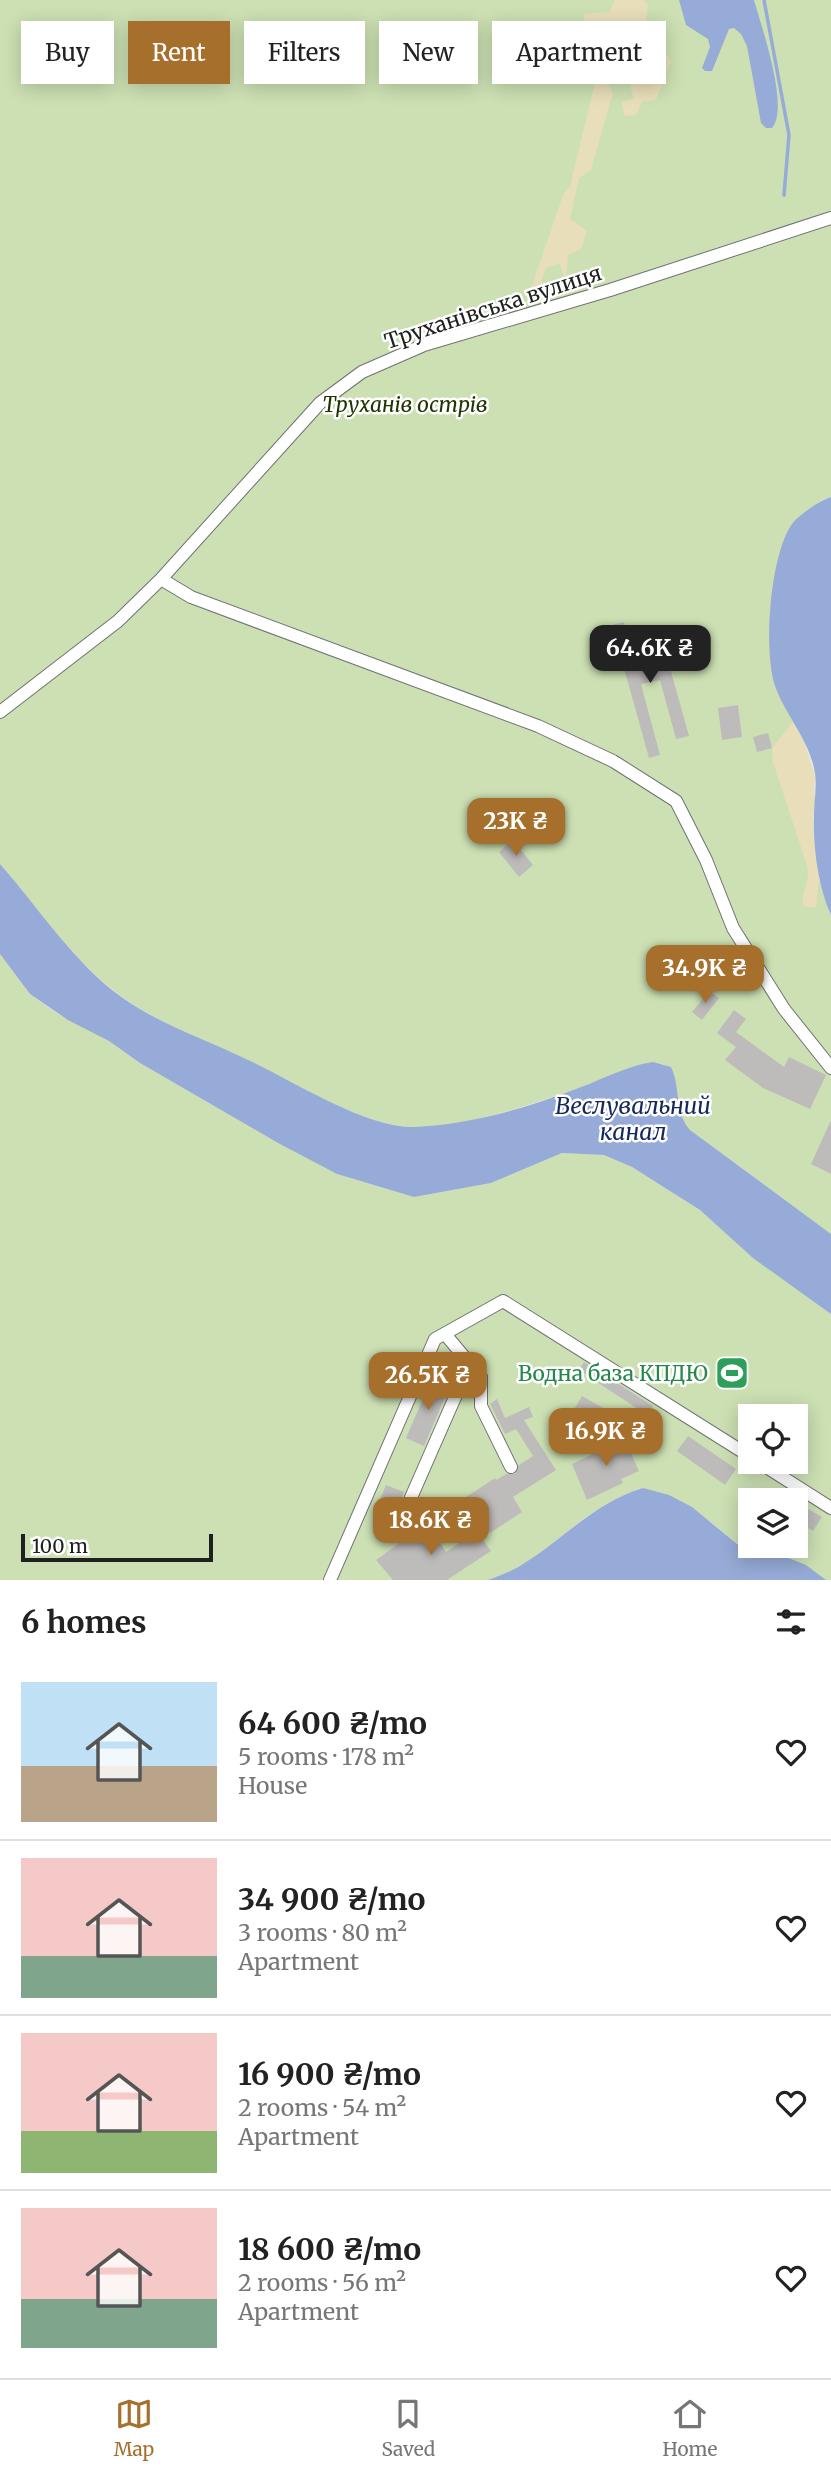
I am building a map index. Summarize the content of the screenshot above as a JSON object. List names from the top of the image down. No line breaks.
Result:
{"streets":{"street":["Труханівська вулиця"]},"water":["Веслувальний канал"],"parks":["Труханів острів"],"places":{"sports":["Водна база КПДЮ"]},"scale_bar":"100 m","page":{"chip":["Buy","Rent","Filters","New","Apartment"],"price":["64.6K ₴","23K ₴","34.9K ₴","26.5K ₴","16.9K ₴","18.6K ₴"],"scale":"100 m","heading":"6 homes","list":[{"name":"64 600 ₴/mo","note":"5 rooms · 178 m² · House"},{"name":"34 900 ₴/mo","note":"3 rooms · 80 m² · Apartment"},{"name":"16 900 ₴/mo","note":"2 rooms · 54 m² · Apartment"},{"name":"18 600 ₴/mo","note":"2 rooms · 56 m² · Apartment"}],"tabs":["Map","Saved","Home"]}}
